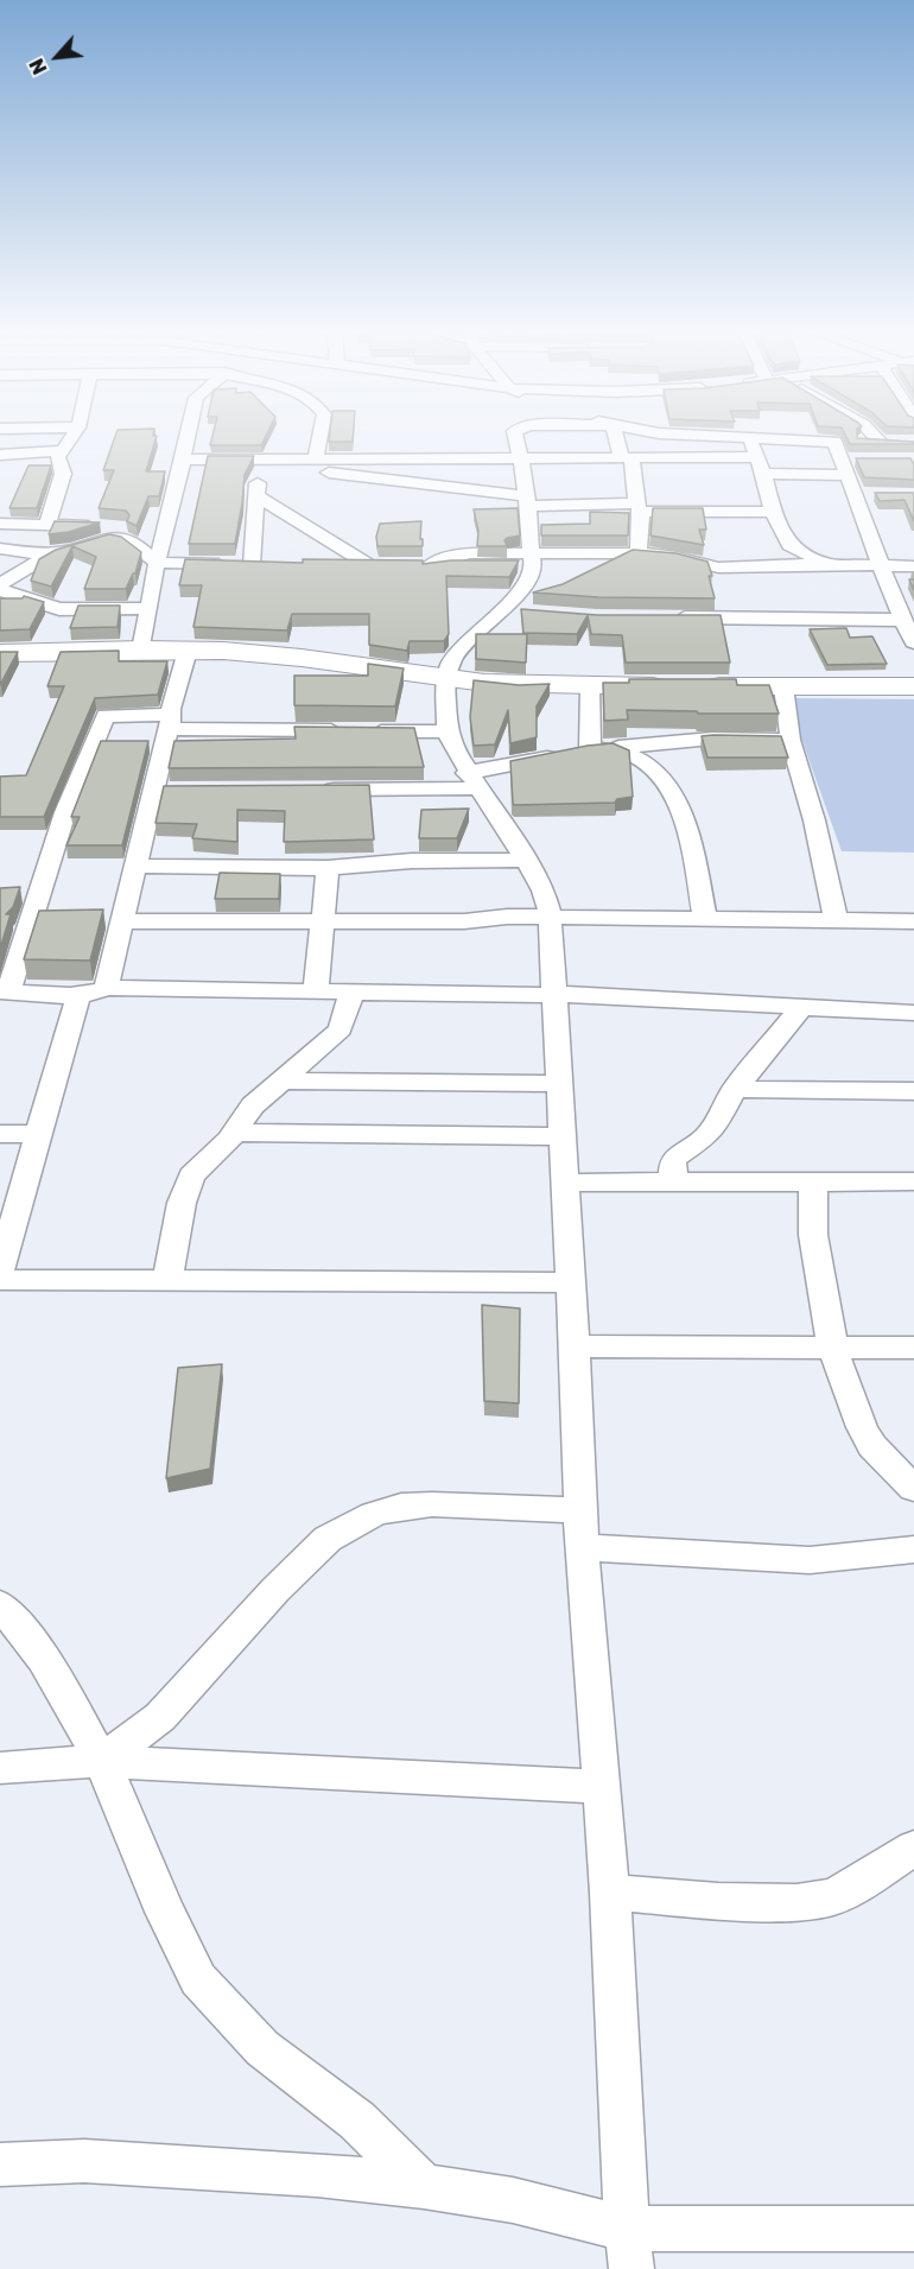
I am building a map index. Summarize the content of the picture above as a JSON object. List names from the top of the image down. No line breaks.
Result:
{"north":"bottom left"}
